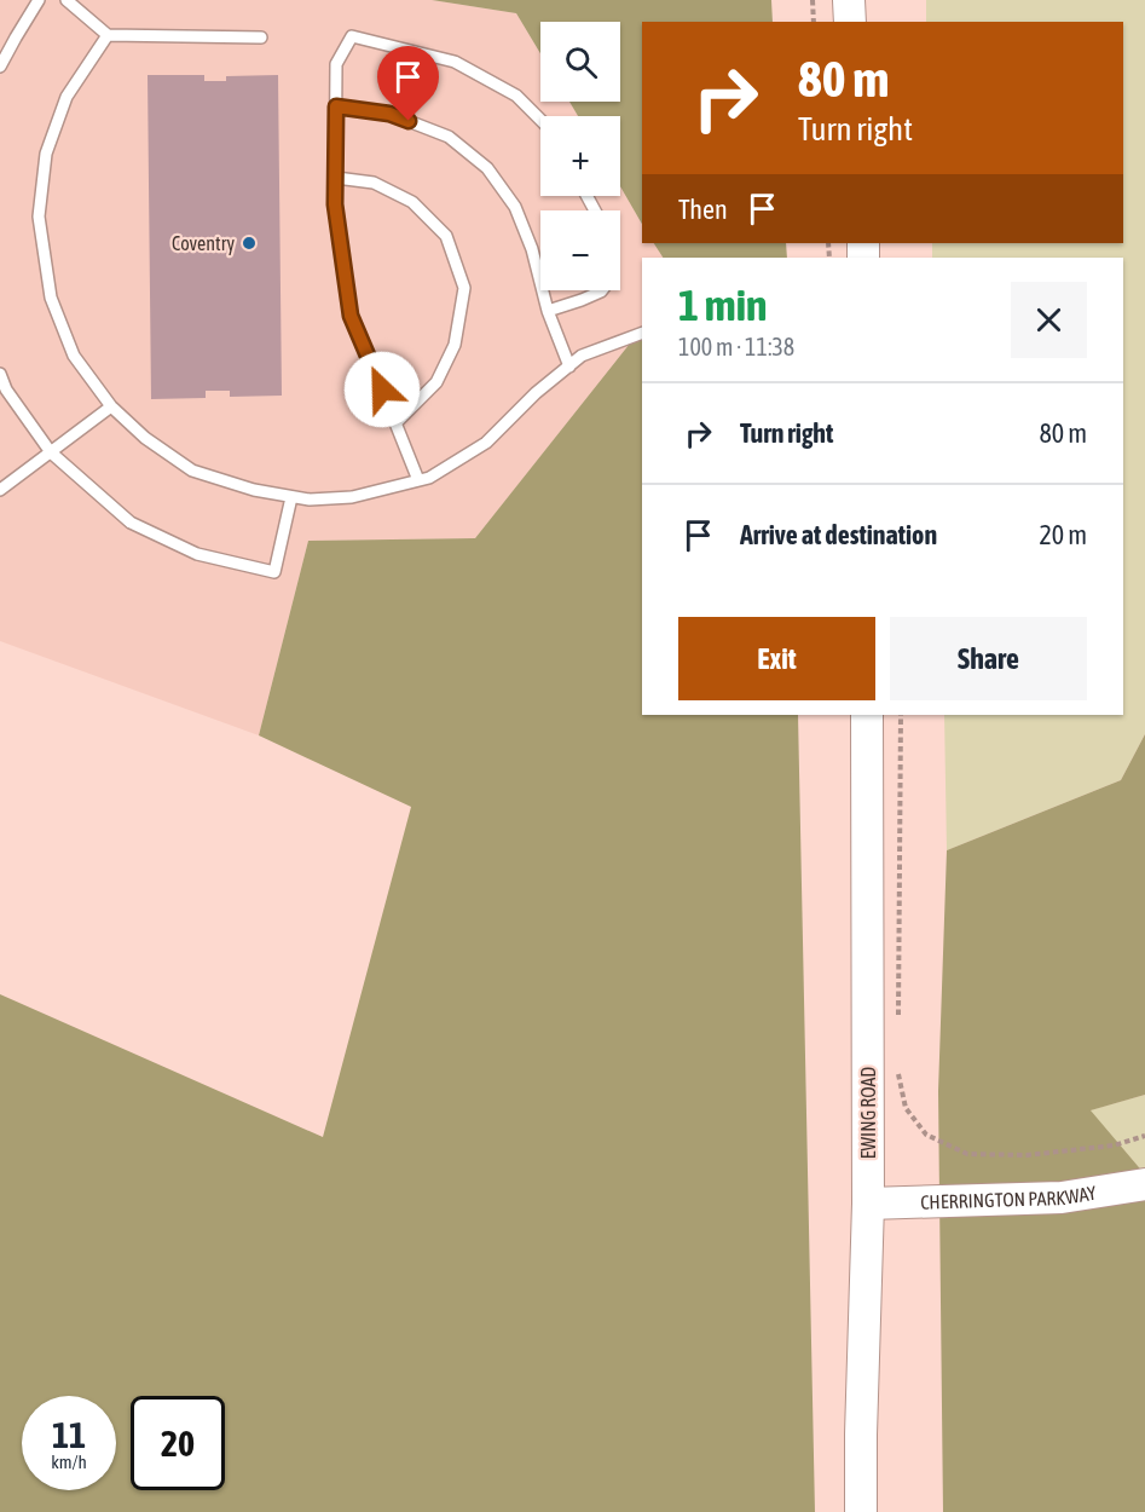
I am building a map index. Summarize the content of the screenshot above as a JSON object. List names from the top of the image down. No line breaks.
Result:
{"streets":{"street":["EWING ROAD","CHERRINGTON PARKWAY"]},"crossings":[["EWING ROAD","CHERRINGTON PARKWAY"]],"places":["Coventry"],"page":{"map_buttons":["+","−"],"turn":["80 m","Turn right"],"then":"Then","heading":["1 min","100 m · 11:38"],"list":[{"name":"Turn right","value":"80 m"},{"name":"Arrive at destination","value":"20 m"}],"buttons":["Exit","Share"],"speed":"11 km/h","limit":"20"}}
